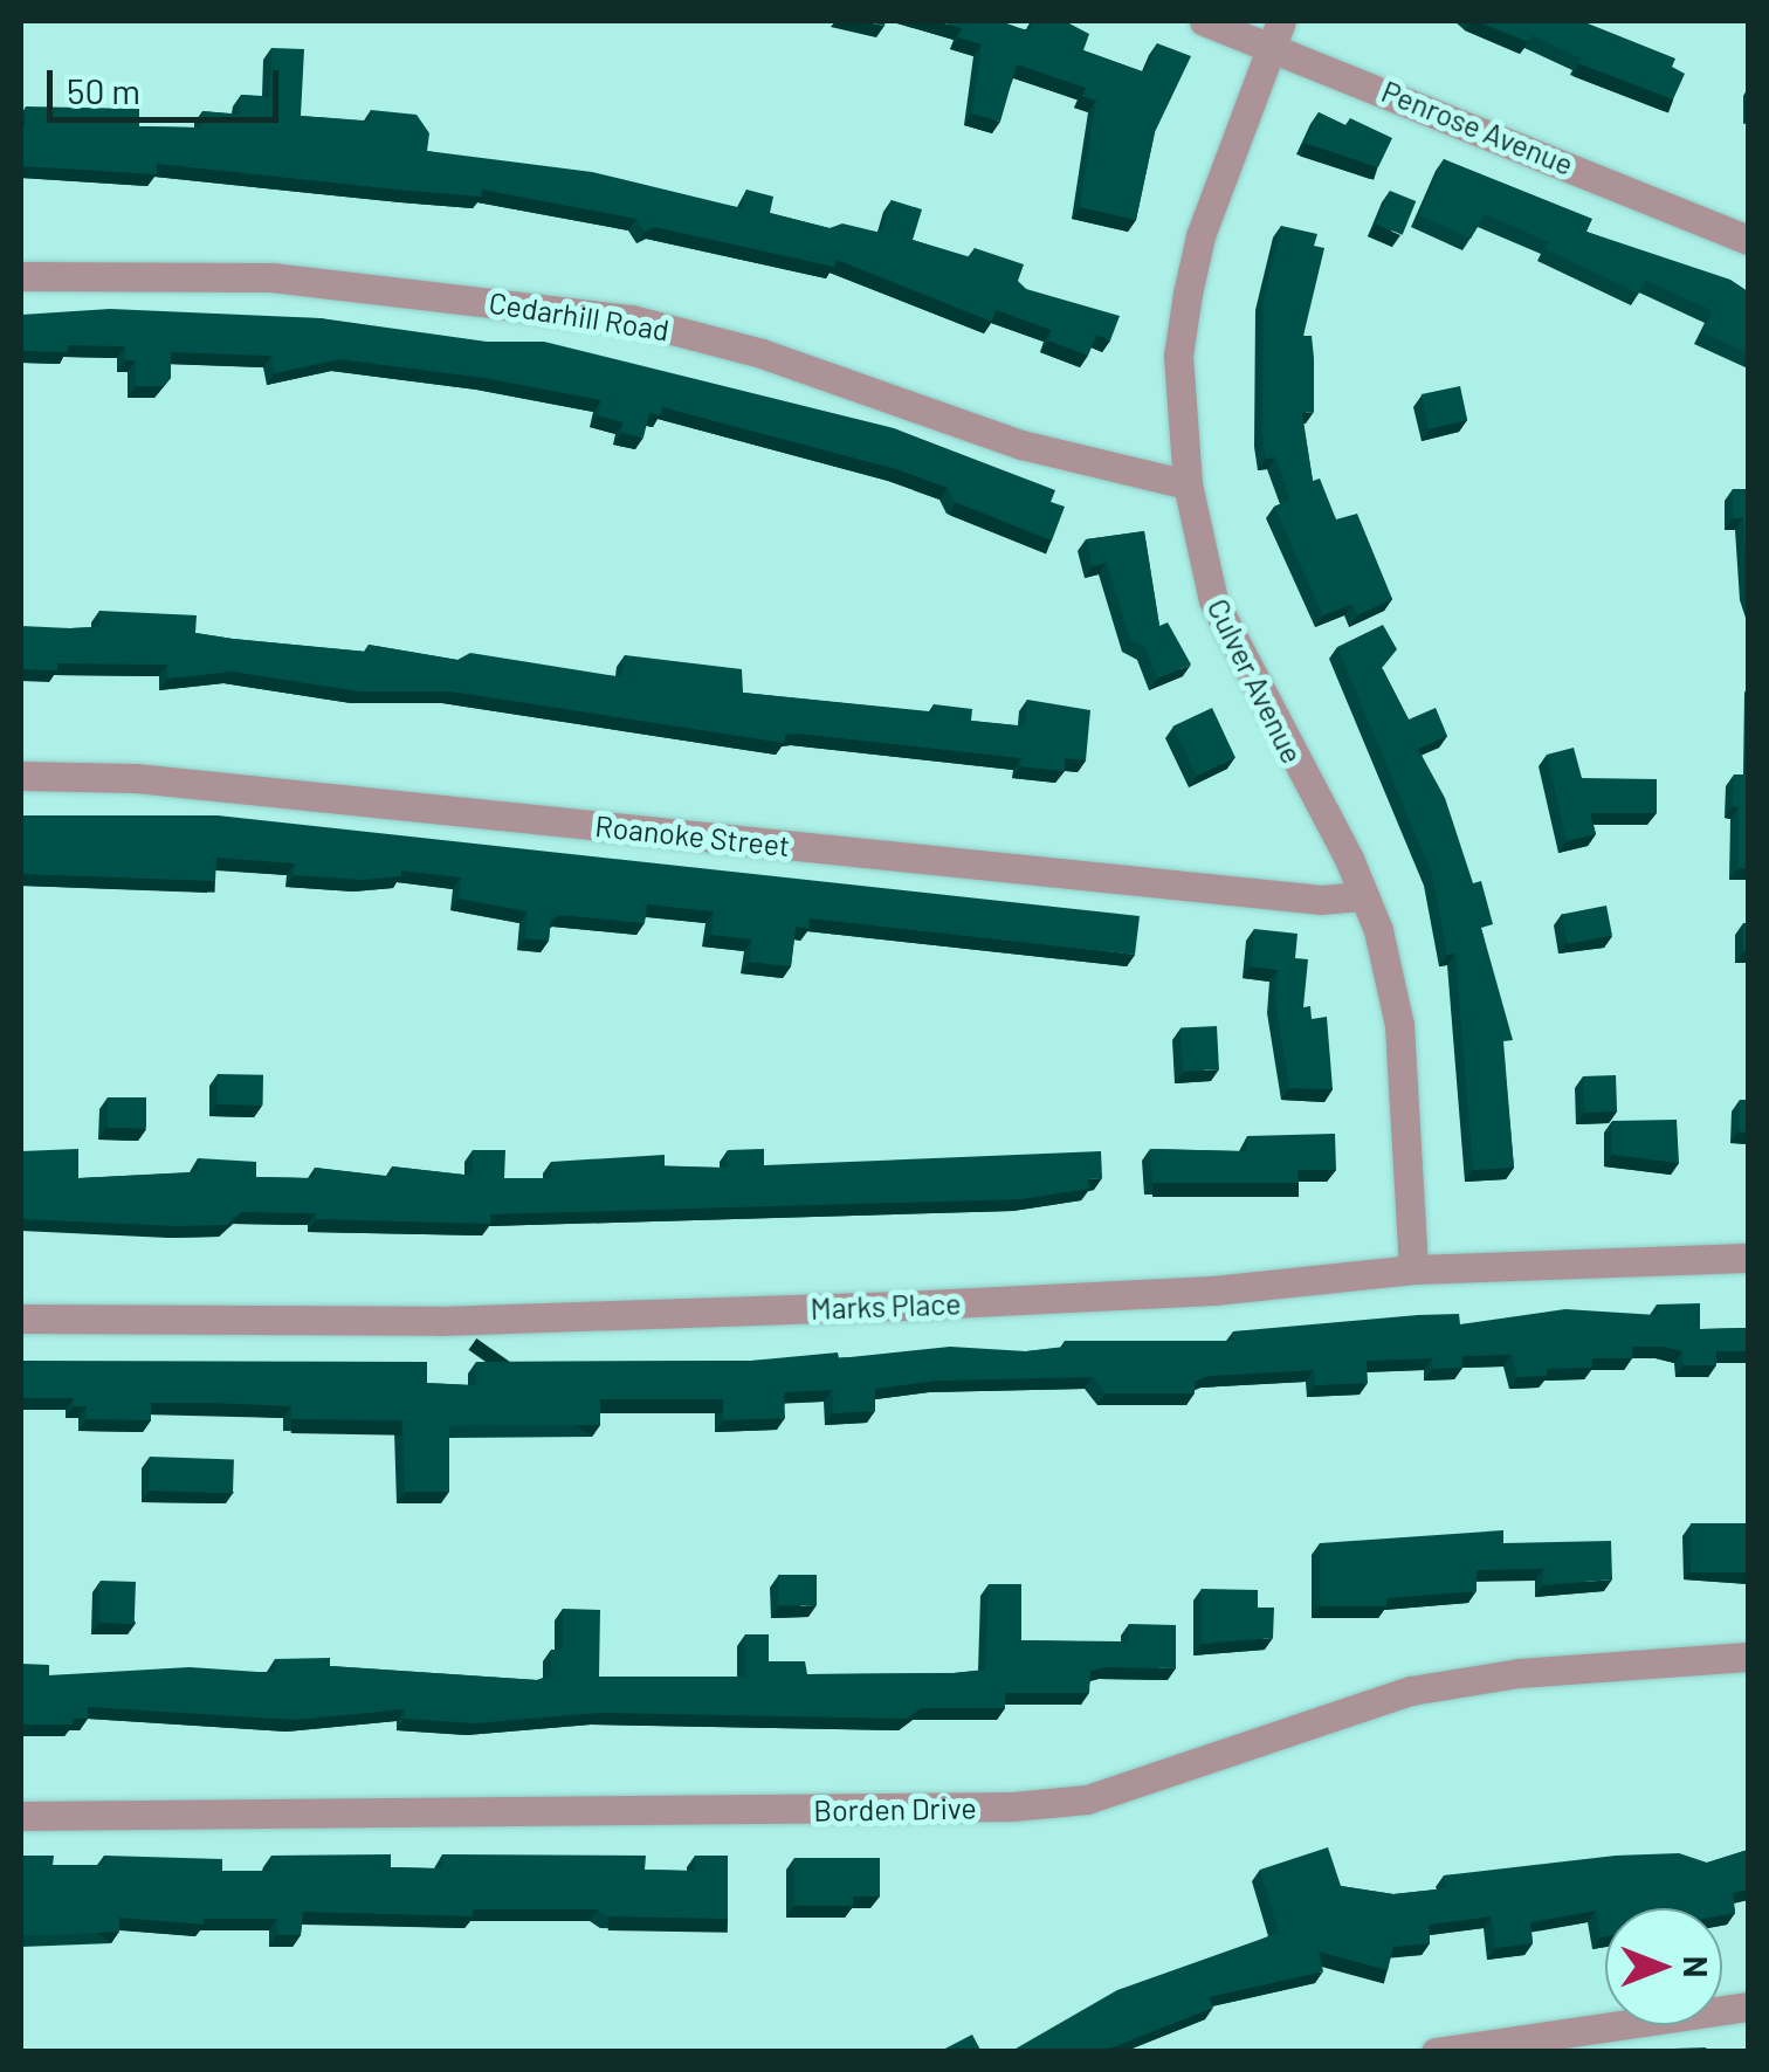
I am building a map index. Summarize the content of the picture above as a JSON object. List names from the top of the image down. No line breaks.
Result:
{"streets":{"street":["Penrose Avenue","Cedarhill Road","Culver Avenue","Roanoke Street","Marks Place","Borden Drive"]},"crossings":[["Penrose Avenue","Culver Avenue"],["Cedarhill Road","Culver Avenue"],["Culver Avenue","Roanoke Street"],["Culver Avenue","Marks Place"]],"scale_bar":"50 m","north":"right"}
